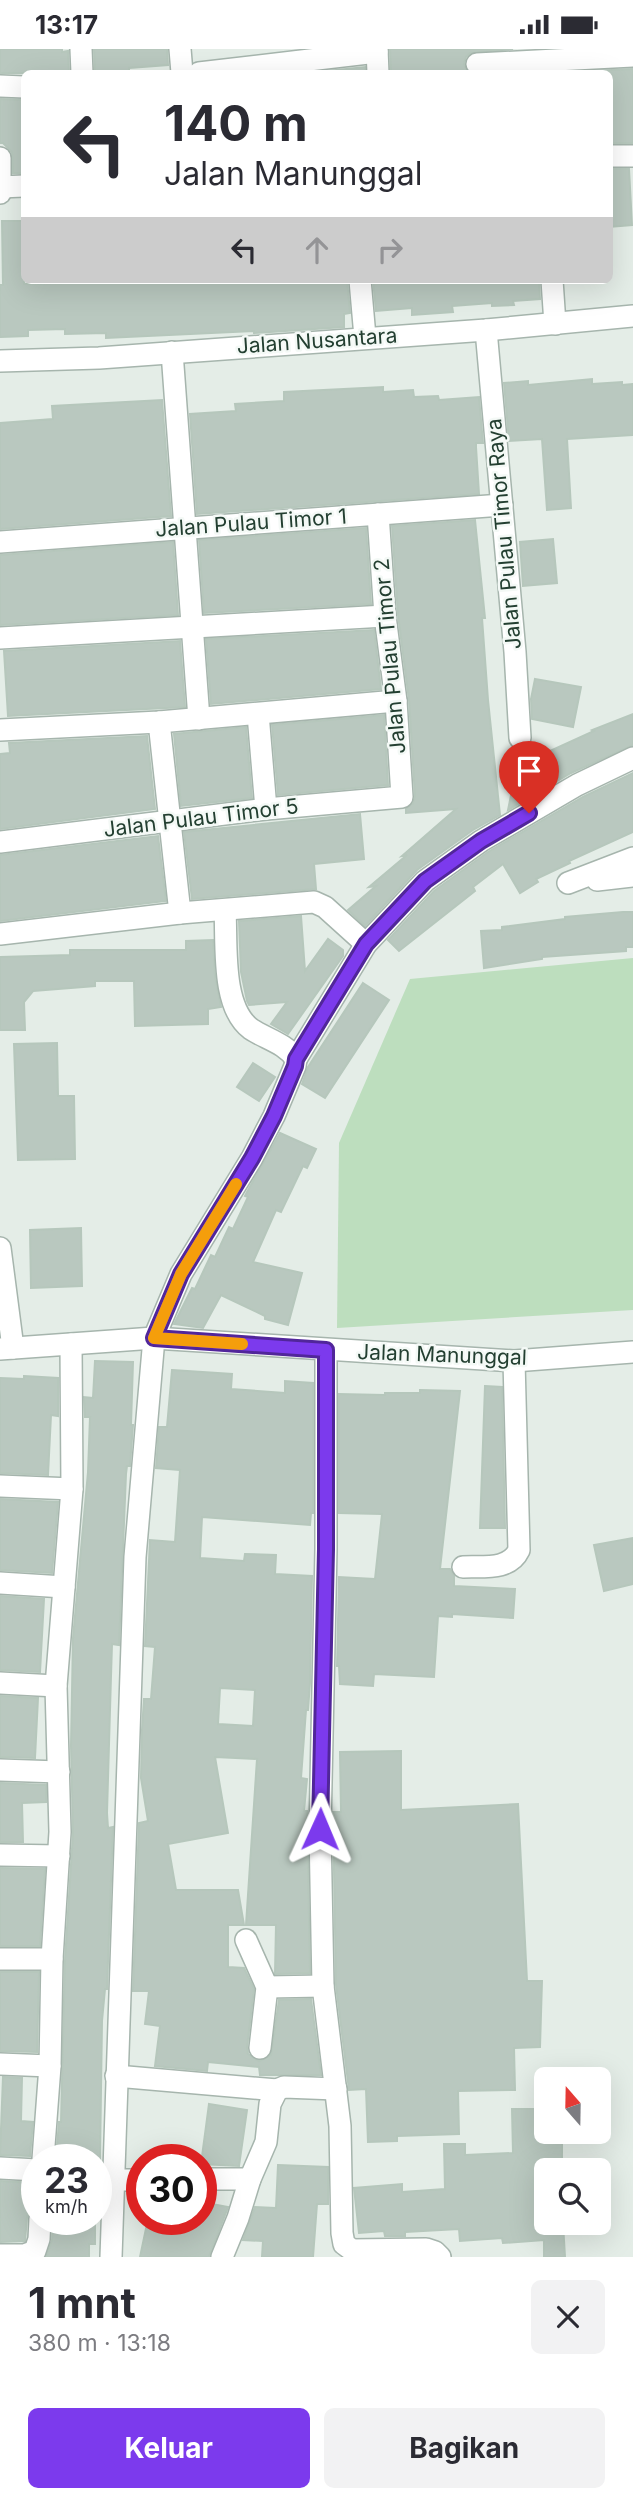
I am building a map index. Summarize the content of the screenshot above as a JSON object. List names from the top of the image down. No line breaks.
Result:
{"streets":{"street":["Jalan Nusantara","Jalan Pulau Timor 1","Jalan Pulau Timor Raya","Jalan Pulau Timor 2","Jalan Pulau Timor 5","Jalan Manunggal"]},"crossings":[["Jalan Nusantara","Jalan Pulau Timor Raya"],["Jalan Pulau Timor 1","Jalan Pulau Timor Raya"],["Jalan Pulau Timor 1","Jalan Pulau Timor 2"],["Jalan Pulau Timor 2","Jalan Pulau Timor 5"]],"north":"top","page":{"status":"13:17","turn":["140 m","Jalan Manunggal"],"speed":"23 km/h","limit":"30","heading":["1 mnt","380 m · 13:18"],"buttons":["Keluar","Bagikan"]}}
